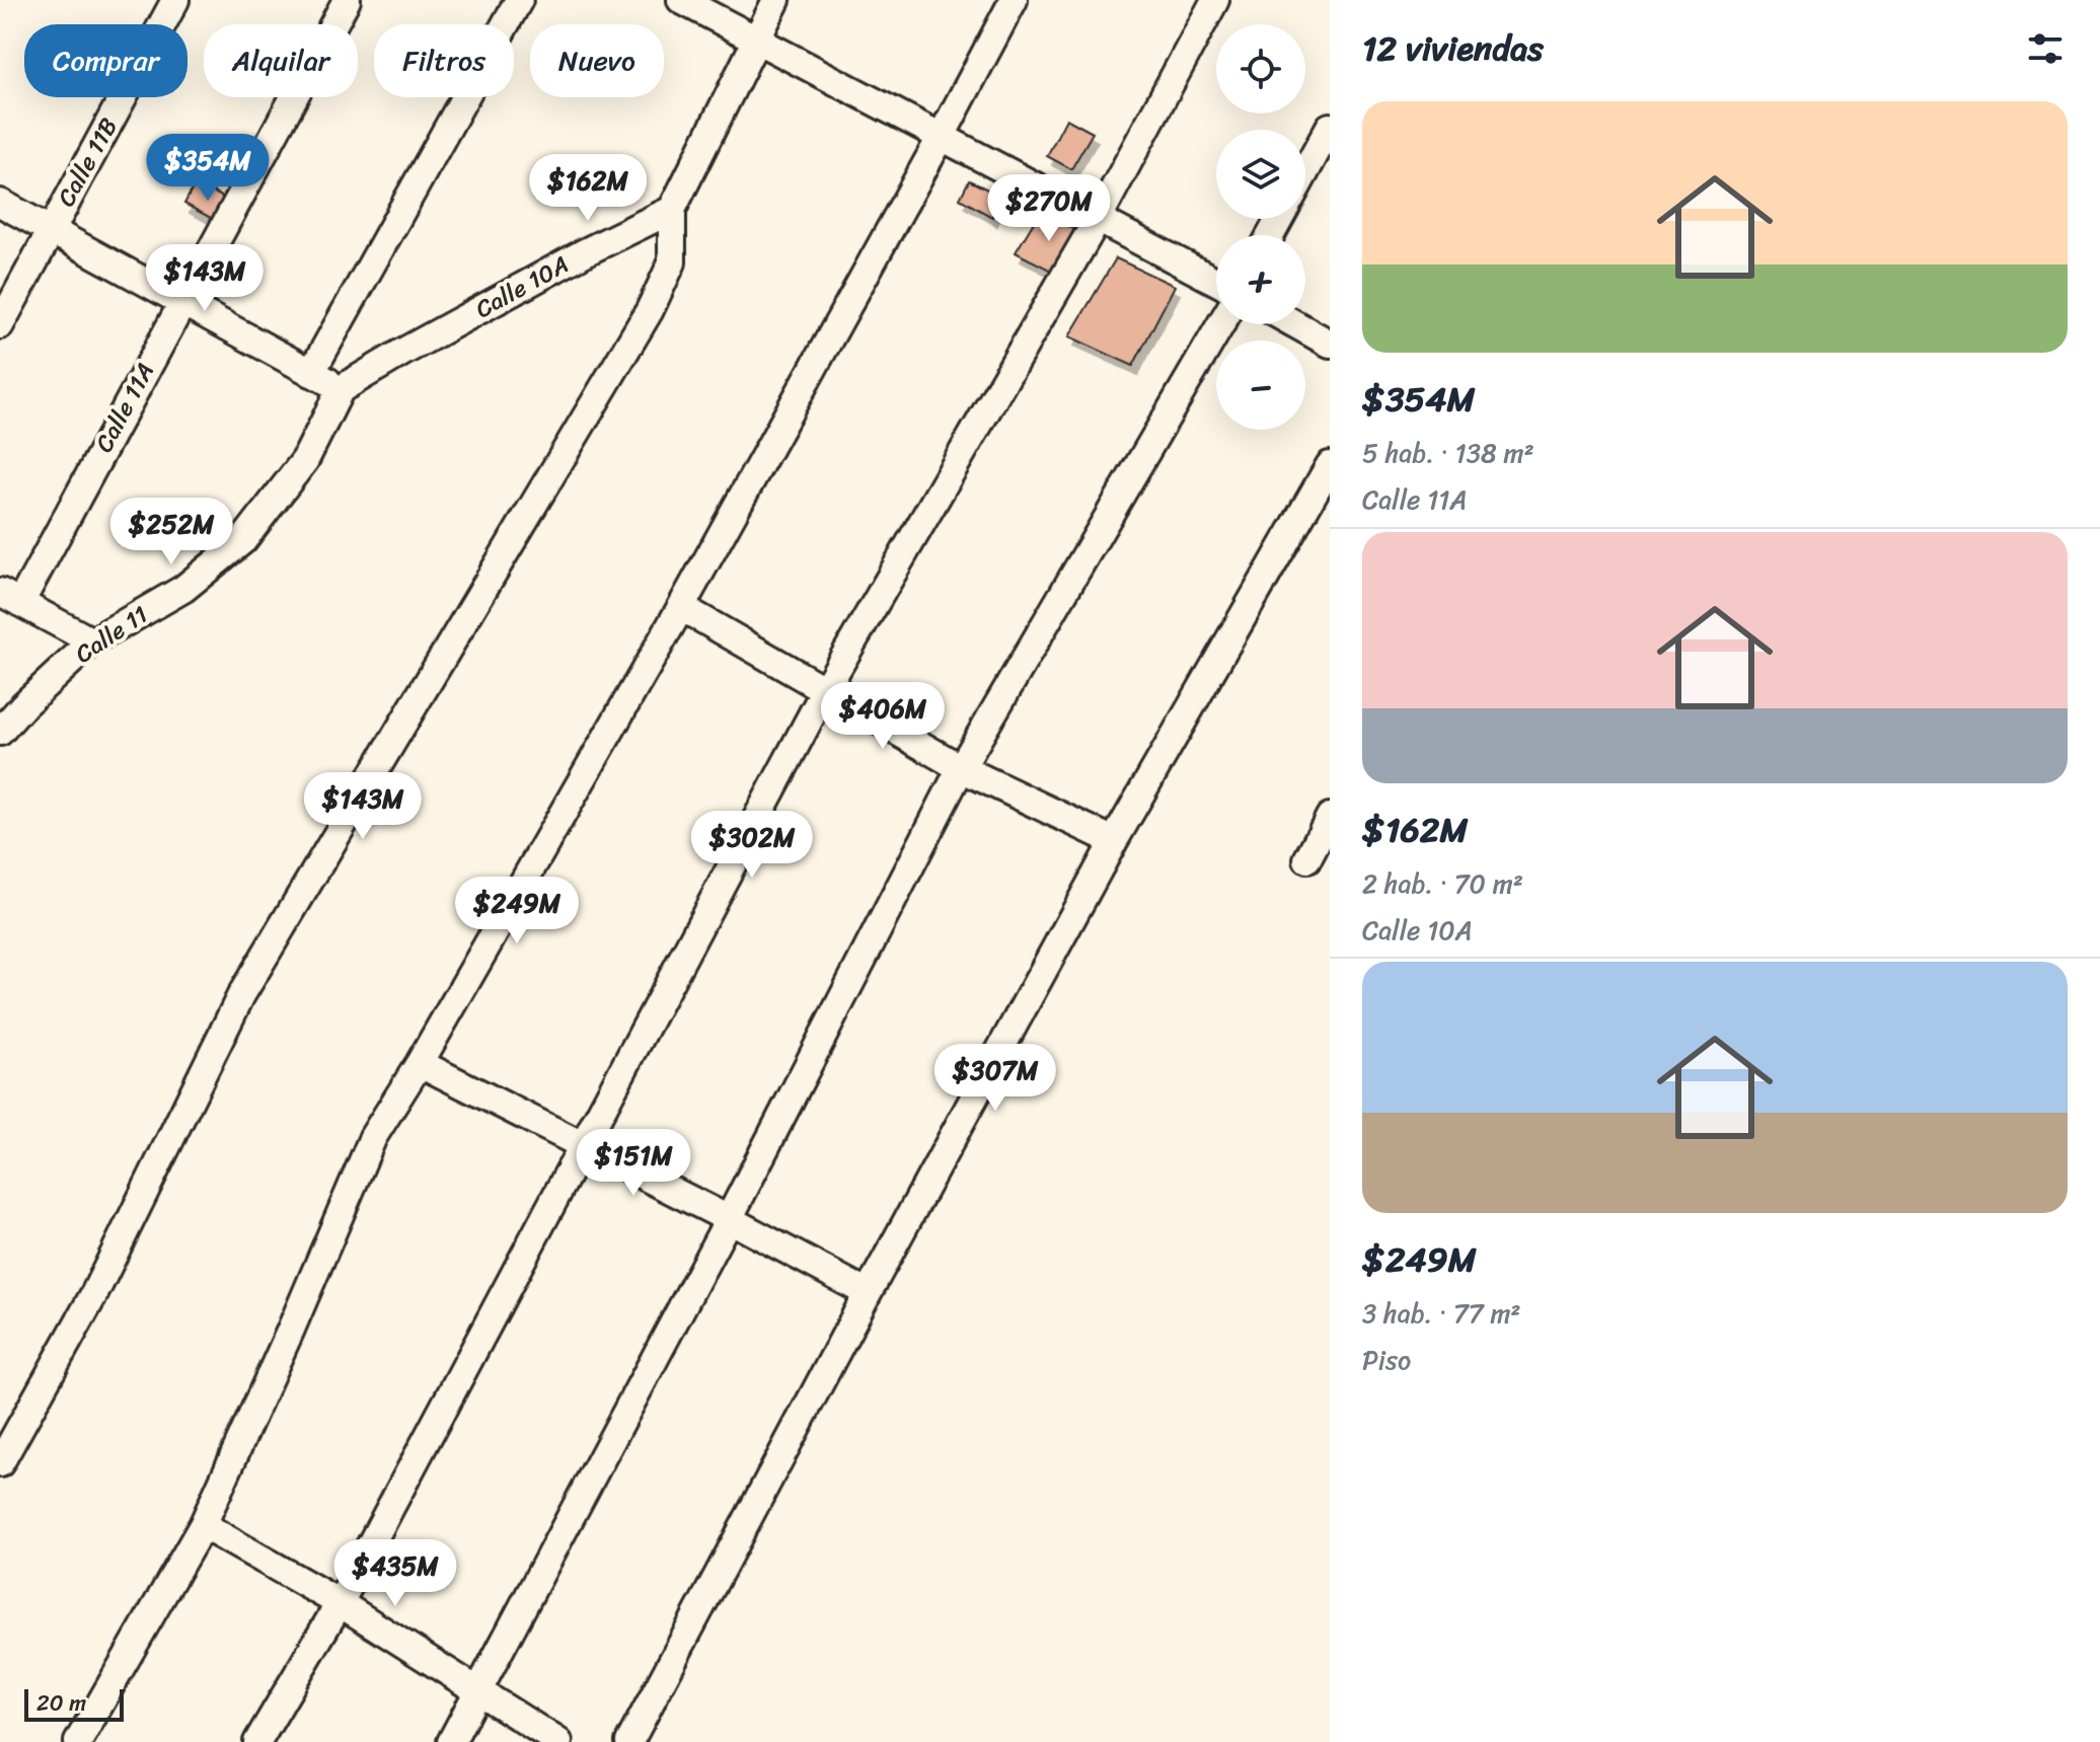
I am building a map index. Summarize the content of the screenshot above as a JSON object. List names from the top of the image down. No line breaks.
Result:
{"streets":{"street":["Calle 11B","Calle 10A","Calle 11A","Calle 11"]},"crossings":[["Calle 10A","Calle 11"]],"scale_bar":"20 m","page":{"heading":"12 viviendas","map_buttons":["+","−"],"chip":["Comprar","Alquilar","Filtros","Nuevo"],"list":[{"name":"$354M","note":"5 hab. · 138 m² · Calle 11A"},{"name":"$162M","note":"2 hab. · 70 m² · Calle 10A"},{"name":"$249M","note":"3 hab. · 77 m² · Piso"}],"price":["$354M","$162M","$270M","$143M","$252M","$406M","$143M","$302M","$249M","$307M","$151M","$435M"],"scale":"20 m"}}
